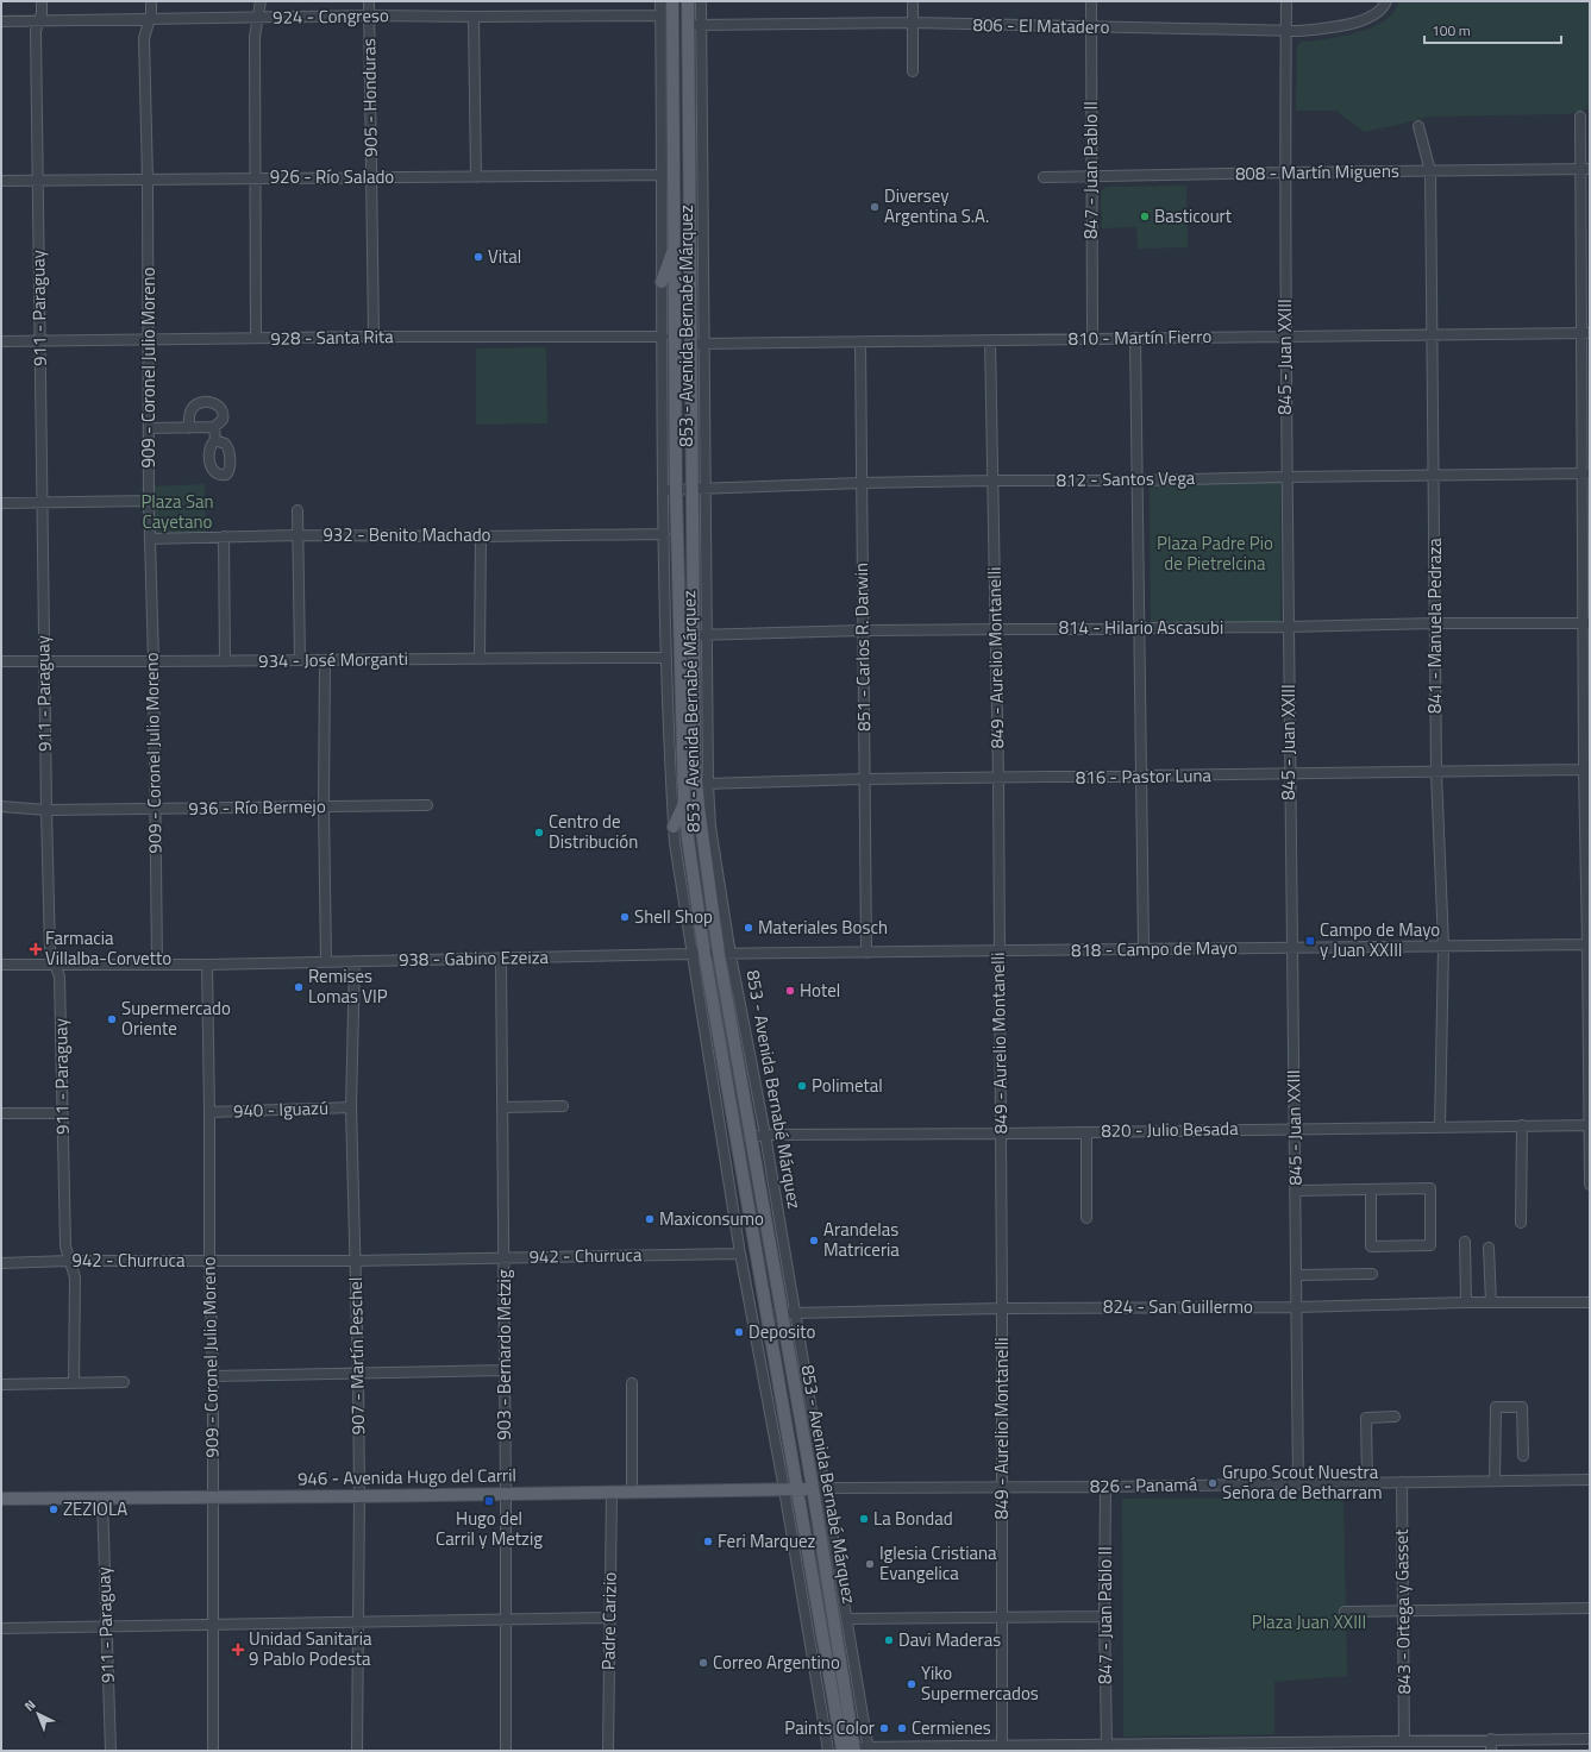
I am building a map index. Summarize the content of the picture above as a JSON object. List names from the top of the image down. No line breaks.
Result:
{"streets":{"main road":["853 - Avenida Bernabé Márquez","946 - Avenida Hugo del Carril"],"street":["924 - Congreso","806 - El Matadero","905 - Honduras","847 - Juan Pablo II","808 - Martín Miguens","926 - Río Salado","911 - Paraguay","928 - Santa Rita","810 - Martín Fierro","845 - Juan XXIII","909 - Coronel Julio Moreno","812 - Santos Vega","932 - Benito Machado","841 - Manuela Pedraza","814 - Hilario Ascasubi","851 - Carlos R. Darwin","849 - Aurelio Montanelli","934 - José Morganti","816 - Pastor Luna","936 - Río Bermejo","818 - Campo de Mayo","938 - Gabino Ezeiza","940 - Iguazú","820 - Julio Besada","942 - Churruca","824 - San Guillermo","903 - Bernardo Metzig","907 - Martín Peschel","826 - Panamá","843 - Ortega y Gasset","Padre Carizio"]},"crossings":[["924 - Congreso","905 - Honduras"],["924 - Congreso","911 - Paraguay"],["924 - Congreso","853 - Avenida Bernabé Márquez"],["924 - Congreso","909 - Coronel Julio Moreno"],["806 - El Matadero","847 - Juan Pablo II"],["806 - El Matadero","853 - Avenida Bernabé Márquez"],["806 - El Matadero","845 - Juan XXIII"],["905 - Honduras","926 - Río Salado"],["905 - Honduras","928 - Santa Rita"],["847 - Juan Pablo II","808 - Martín Miguens"],["847 - Juan Pablo II","810 - Martín Fierro"],["847 - Juan Pablo II","826 - Panamá"],["808 - Martín Miguens","845 - Juan XXIII"],["808 - Martín Miguens","841 - Manuela Pedraza"],["926 - Río Salado","911 - Paraguay"],["926 - Río Salado","853 - Avenida Bernabé Márquez"],["926 - Río Salado","909 - Coronel Julio Moreno"],["911 - Paraguay","928 - Santa Rita"],["911 - Paraguay","934 - José Morganti"],["911 - Paraguay","936 - Río Bermejo"],["911 - Paraguay","938 - Gabino Ezeiza"],["911 - Paraguay","942 - Churruca"],["911 - Paraguay","946 - Avenida Hugo del Carril"],["853 - Avenida Bernabé Márquez","928 - Santa Rita"],["853 - Avenida Bernabé Márquez","810 - Martín Fierro"],["853 - Avenida Bernabé Márquez","812 - Santos Vega"],["853 - Avenida Bernabé Márquez","932 - Benito Machado"],["853 - Avenida Bernabé Márquez","814 - Hilario Ascasubi"],["853 - Avenida Bernabé Márquez","934 - José Morganti"],["853 - Avenida Bernabé Márquez","816 - Pastor Luna"],["853 - Avenida Bernabé Márquez","818 - Campo de Mayo"],["853 - Avenida Bernabé Márquez","938 - Gabino Ezeiza"],["853 - Avenida Bernabé Márquez","820 - Julio Besada"],["853 - Avenida Bernabé Márquez","942 - Churruca"],["853 - Avenida Bernabé Márquez","824 - San Guillermo"],["853 - Avenida Bernabé Márquez","946 - Avenida Hugo del Carril"],["853 - Avenida Bernabé Márquez","826 - Panamá"],["928 - Santa Rita","909 - Coronel Julio Moreno"],["810 - Martín Fierro","845 - Juan XXIII"],["810 - Martín Fierro","841 - Manuela Pedraza"],["810 - Martín Fierro","851 - Carlos R. Darwin"],["810 - Martín Fierro","849 - Aurelio Montanelli"],["845 - Juan XXIII","812 - Santos Vega"],["845 - Juan XXIII","814 - Hilario Ascasubi"],["845 - Juan XXIII","816 - Pastor Luna"],["845 - Juan XXIII","818 - Campo de Mayo"],["845 - Juan XXIII","820 - Julio Besada"],["845 - Juan XXIII","824 - San Guillermo"],["845 - Juan XXIII","826 - Panamá"],["909 - Coronel Julio Moreno","932 - Benito Machado"],["909 - Coronel Julio Moreno","934 - José Morganti"],["909 - Coronel Julio Moreno","936 - Río Bermejo"],["909 - Coronel Julio Moreno","938 - Gabino Ezeiza"],["909 - Coronel Julio Moreno","940 - Iguazú"],["909 - Coronel Julio Moreno","942 - Churruca"],["909 - Coronel Julio Moreno","946 - Avenida Hugo del Carril"],["812 - Santos Vega","841 - Manuela Pedraza"],["812 - Santos Vega","851 - Carlos R. Darwin"],["812 - Santos Vega","849 - Aurelio Montanelli"],["841 - Manuela Pedraza","814 - Hilario Ascasubi"],["841 - Manuela Pedraza","816 - Pastor Luna"],["841 - Manuela Pedraza","818 - Campo de Mayo"],["841 - Manuela Pedraza","820 - Julio Besada"],["814 - Hilario Ascasubi","851 - Carlos R. Darwin"],["814 - Hilario Ascasubi","849 - Aurelio Montanelli"],["851 - Carlos R. Darwin","816 - Pastor Luna"],["851 - Carlos R. Darwin","818 - Campo de Mayo"],["849 - Aurelio Montanelli","816 - Pastor Luna"],["849 - Aurelio Montanelli","818 - Campo de Mayo"],["849 - Aurelio Montanelli","820 - Julio Besada"],["849 - Aurelio Montanelli","824 - San Guillermo"],["849 - Aurelio Montanelli","826 - Panamá"],["818 - Campo de Mayo","938 - Gabino Ezeiza"],["938 - Gabino Ezeiza","903 - Bernardo Metzig"],["938 - Gabino Ezeiza","907 - Martín Peschel"],["940 - Iguazú","907 - Martín Peschel"],["942 - Churruca","903 - Bernardo Metzig"],["942 - Churruca","907 - Martín Peschel"],["903 - Bernardo Metzig","946 - Avenida Hugo del Carril"],["907 - Martín Peschel","946 - Avenida Hugo del Carril"],["946 - Avenida Hugo del Carril","826 - Panamá"],["946 - Avenida Hugo del Carril","Padre Carizio"],["826 - Panamá","843 - Ortega y Gasset"]],"parks":["Plaza San Cayetano","Plaza Padre Pio de Pietrelcina","Plaza Juan XXIII"],"places":{"other":["Diversey Argentina S.A.","Basticourt","Vital","Centro de Distribución","Shell Shop","Materiales Bosch","Remises Lomas VIP","Hotel","Supermercado Oriente","Polimetal","Maxiconsumo","Arandelas Matriceria","Deposito","Grupo Scout Nuestra Señora de Betharram","ZEZIOLA","La Bondad","Feri Marquez","Iglesia Cristiana Evangelica","Davi Maderas","Correo Argentino","Yiko Supermercados","Paints Color","Cermienes"],"transit":["Campo de Mayo y Juan XXIII","Hugo del Carril y Metzig"],"health":["Farmacia Villalba-Corvetto","Unidad Sanitaria 9 Pablo Podesta"]},"scale_bar":"100 m","north":"top left"}
